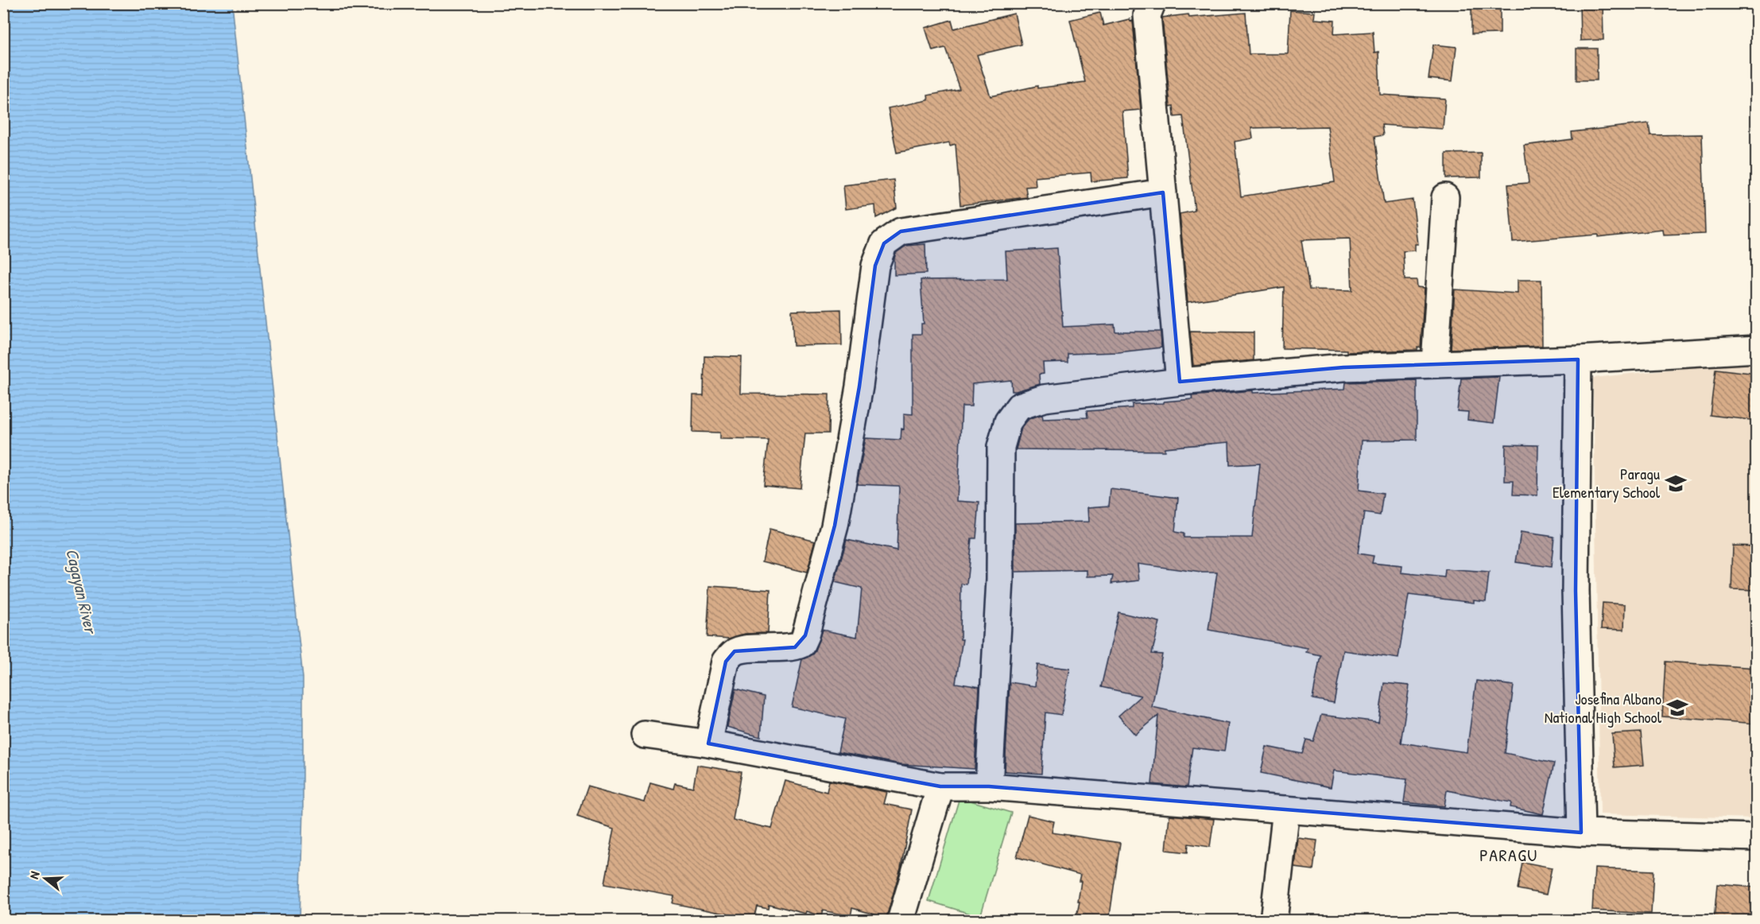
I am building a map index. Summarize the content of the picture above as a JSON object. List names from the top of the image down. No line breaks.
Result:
{"districts":["PARAGU"],"water":["Cagayan River"],"places":{"school or university":["Paragu Elementary School","Josefina Albano National High School"]},"north":"left"}
